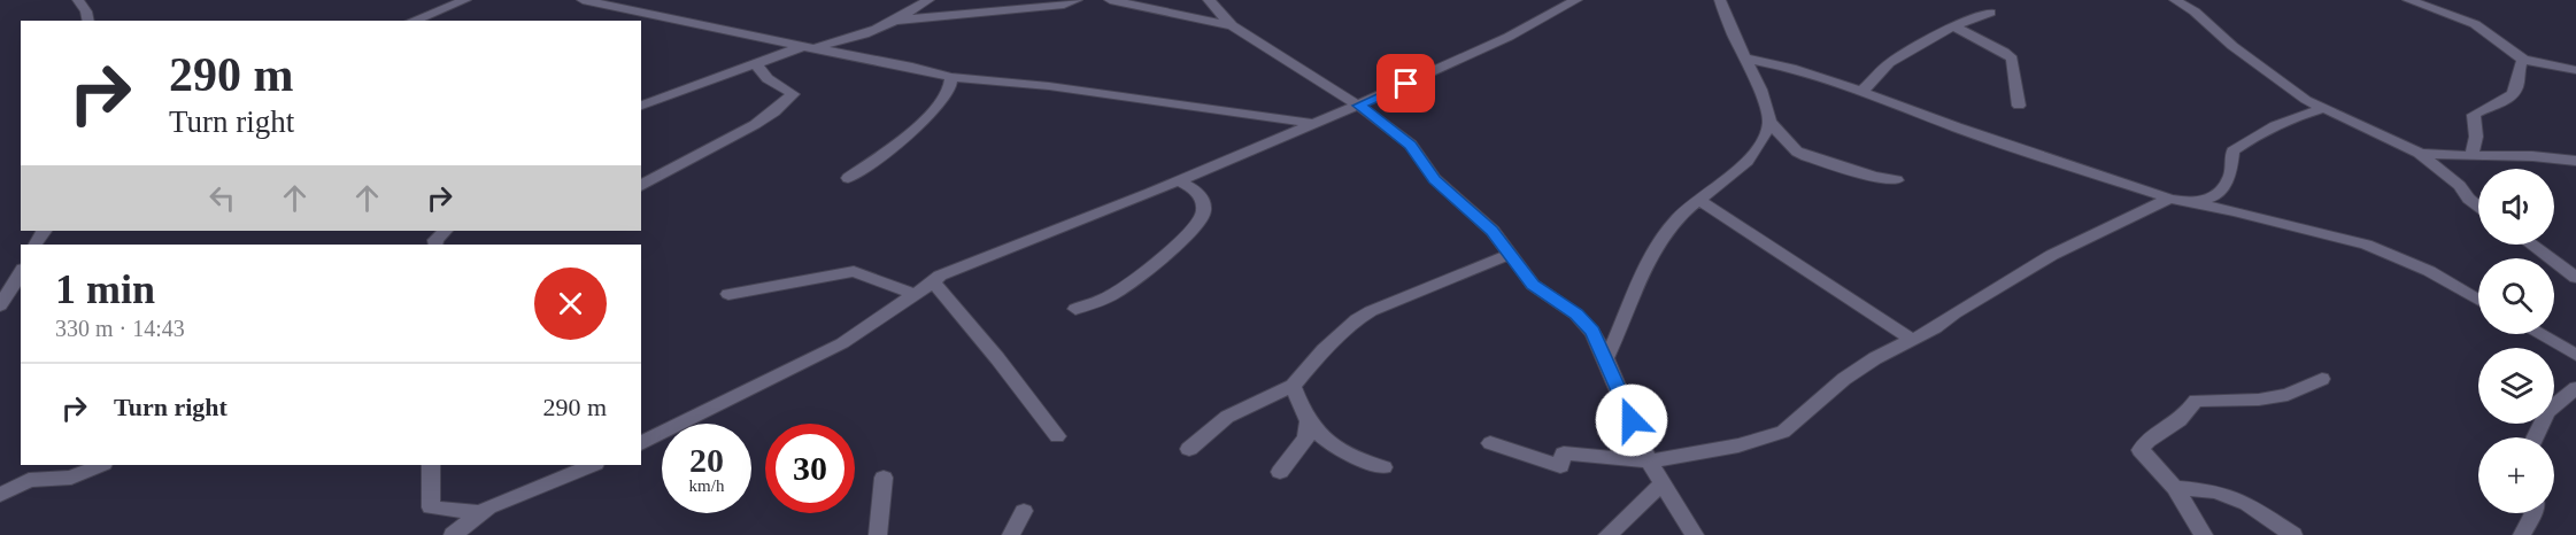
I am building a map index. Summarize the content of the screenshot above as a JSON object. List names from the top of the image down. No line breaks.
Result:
{"page":{"turn":["290 m","Turn right"],"map_buttons":"+","heading":["1 min","330 m · 14:43"],"list":[{"name":"Turn right","value":"290 m"}],"speed":"20 km/h","limit":"30"}}
